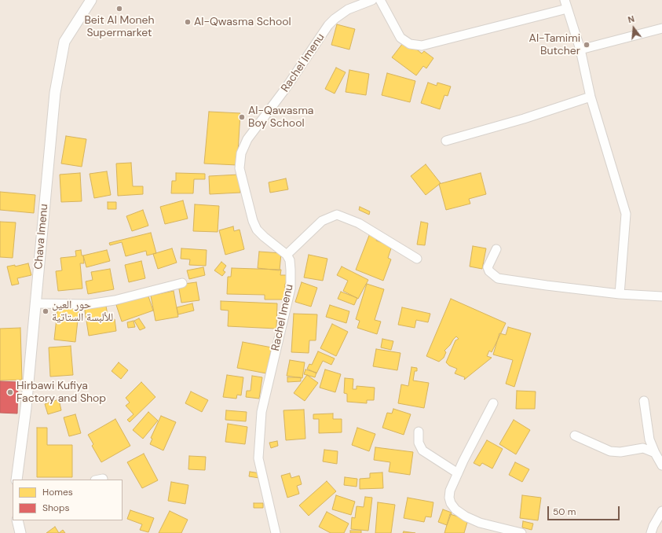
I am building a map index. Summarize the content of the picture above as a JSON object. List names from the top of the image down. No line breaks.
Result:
{"streets":{"street":["Rachel Imenu","Chava Imenu"]},"places":["Beit Al Moneh Supermarket","Al-Qwasma School","Al-Tamimi Butcher","Al-Qawasma Boy School","حور العين للألبسة الستاتية","Hirbawi Kufiya Factory and Shop"],"legend":["Homes","Shops"],"scale_bar":"50 m","north":"top"}
